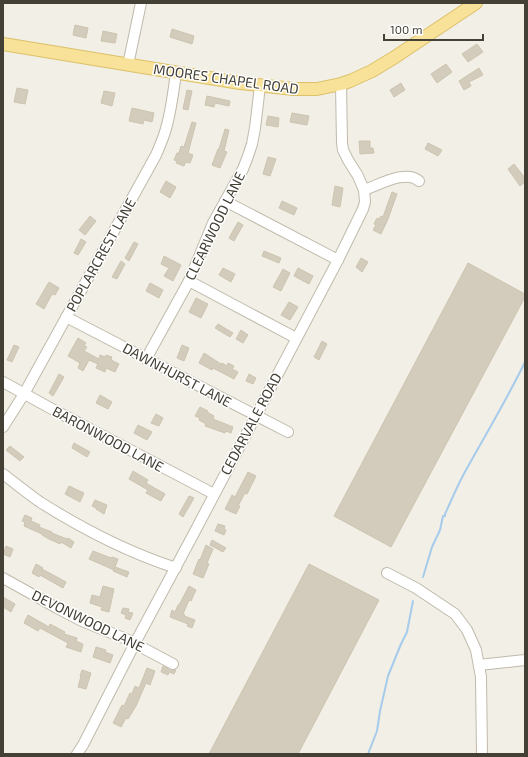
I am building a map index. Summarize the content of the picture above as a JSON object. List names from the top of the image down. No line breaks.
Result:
{"streets":{"main road":["MOORES CHAPEL ROAD"],"street":["CLEARWOOD LANE","POPLARCREST LANE","DAWNHURST LANE","CEDARVALE ROAD","BARONWOOD LANE","DEVONWOOD LANE"]},"crossings":[["MOORES CHAPEL ROAD","CLEARWOOD LANE"],["MOORES CHAPEL ROAD","POPLARCREST LANE"],["CLEARWOOD LANE","DAWNHURST LANE"],["POPLARCREST LANE","DAWNHURST LANE"],["POPLARCREST LANE","BARONWOOD LANE"],["DAWNHURST LANE","CEDARVALE ROAD"],["CEDARVALE ROAD","BARONWOOD LANE"],["CEDARVALE ROAD","DEVONWOOD LANE"]],"scale_bar":"100 m"}
